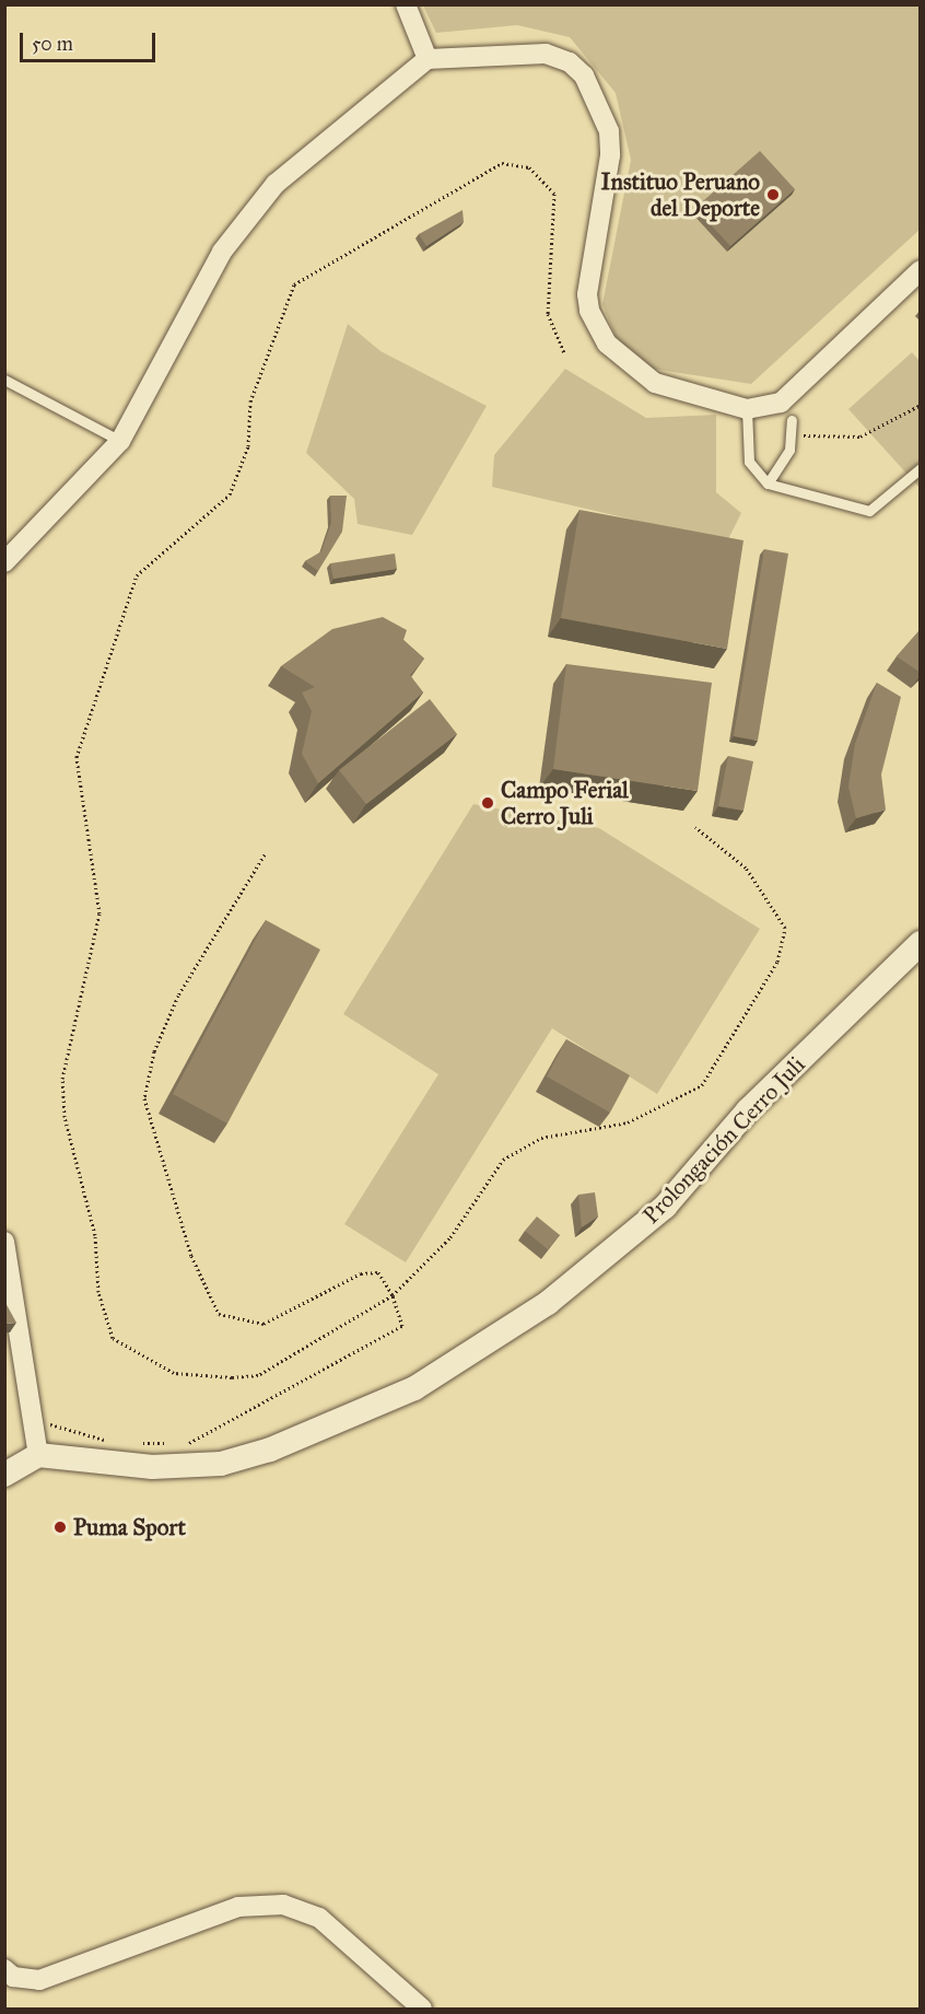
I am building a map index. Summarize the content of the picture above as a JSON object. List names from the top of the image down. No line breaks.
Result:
{"streets":{"street":["Prolongación Cerro Juli"]},"places":["Instituo Peruano del Deporte","Campo Ferial Cerro Juli","Puma Sport"],"scale_bar":"50 m"}
